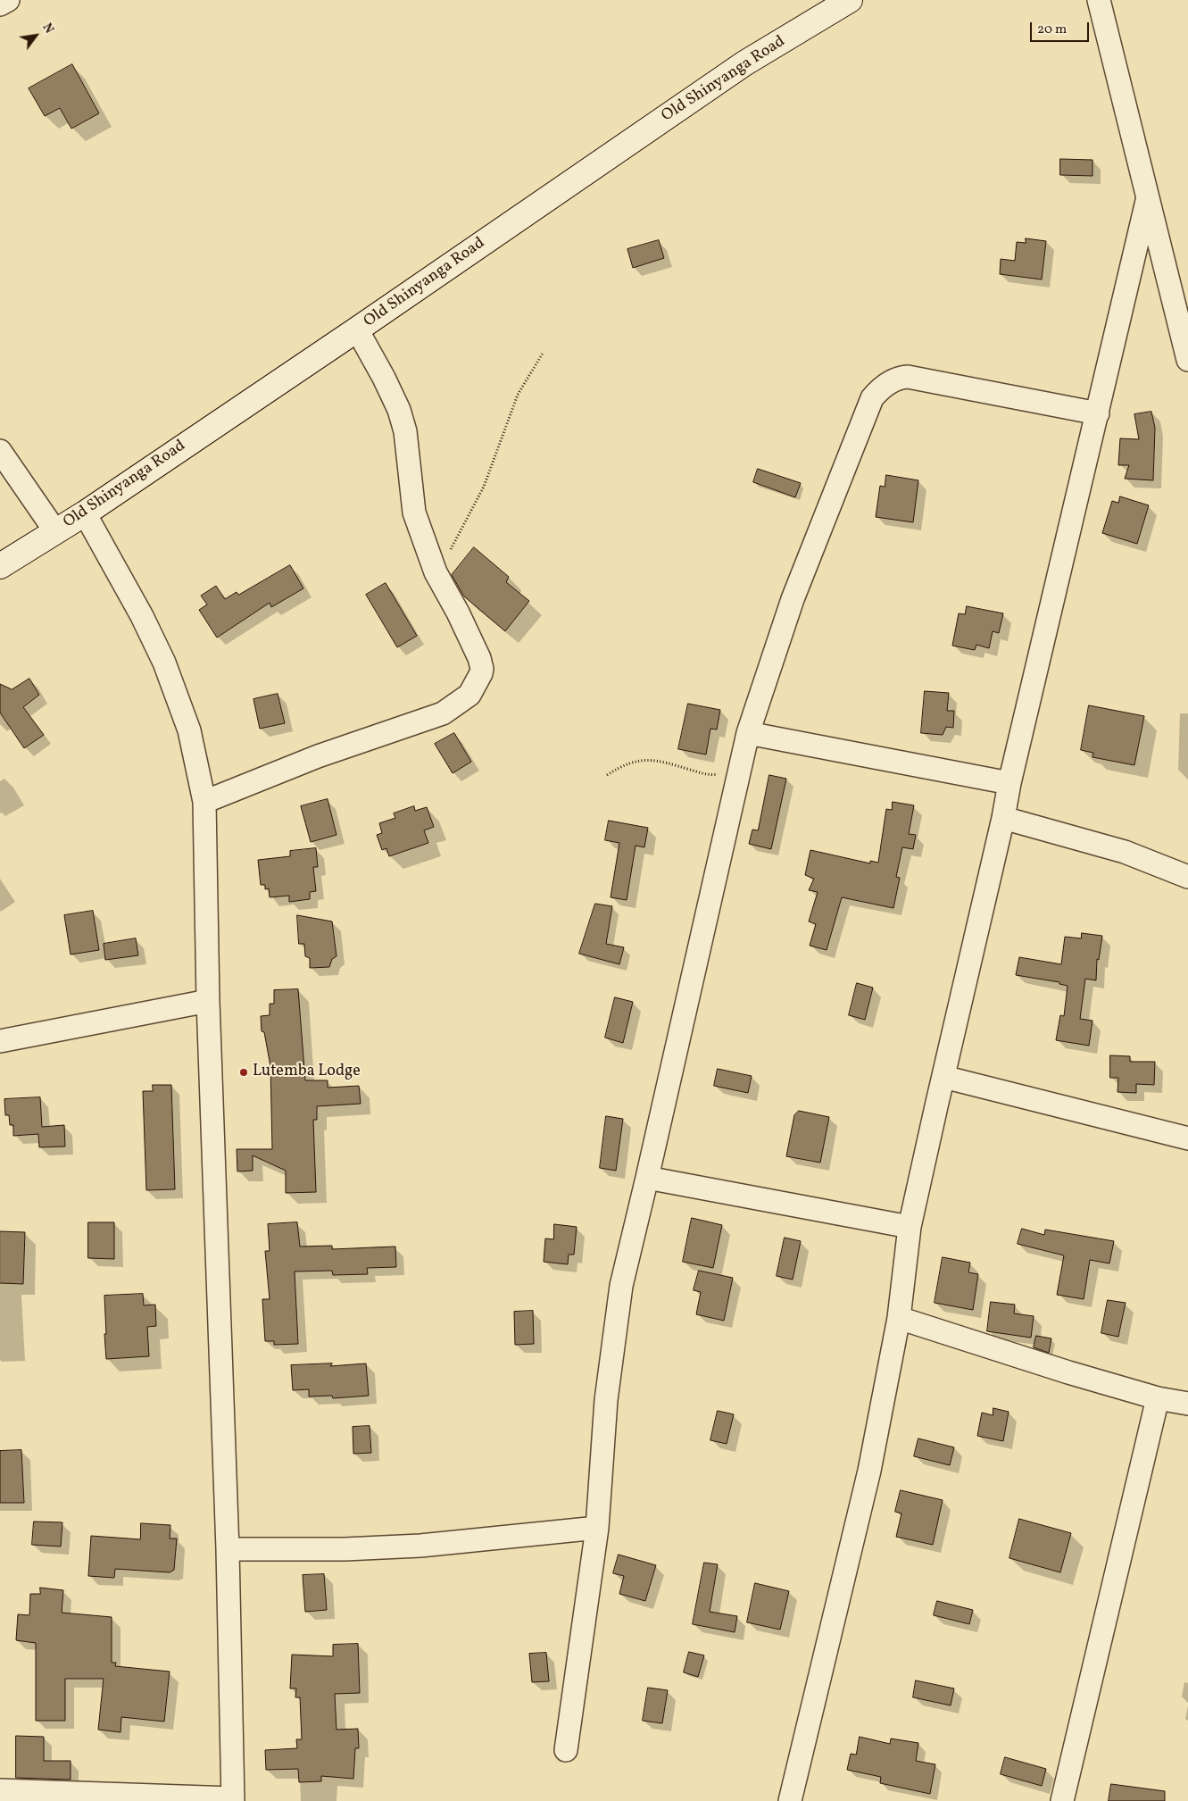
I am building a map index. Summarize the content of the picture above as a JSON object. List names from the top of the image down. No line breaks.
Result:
{"streets":{"main road":["Old Shinyanga Road"]},"places":["Lutemba Lodge"],"scale_bar":"20 m","north":"top right"}
